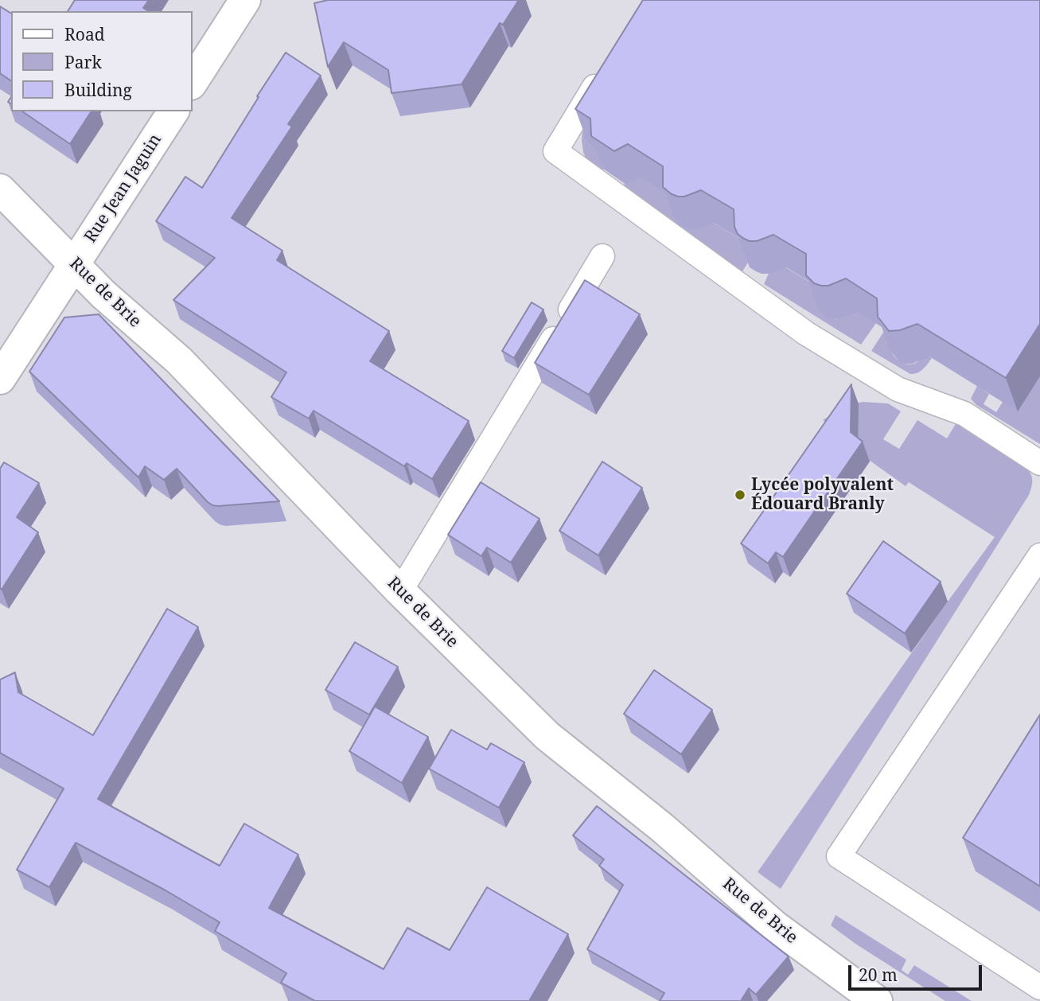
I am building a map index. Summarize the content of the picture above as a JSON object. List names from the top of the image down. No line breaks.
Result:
{"streets":{"street":["Rue Jean Jaguin","Rue de Brie"]},"crossings":[["Rue Jean Jaguin","Rue de Brie"]],"places":["Lycée polyvalent Édouard Branly"],"legend":["Road","Park","Building"],"scale_bar":"20 m"}
